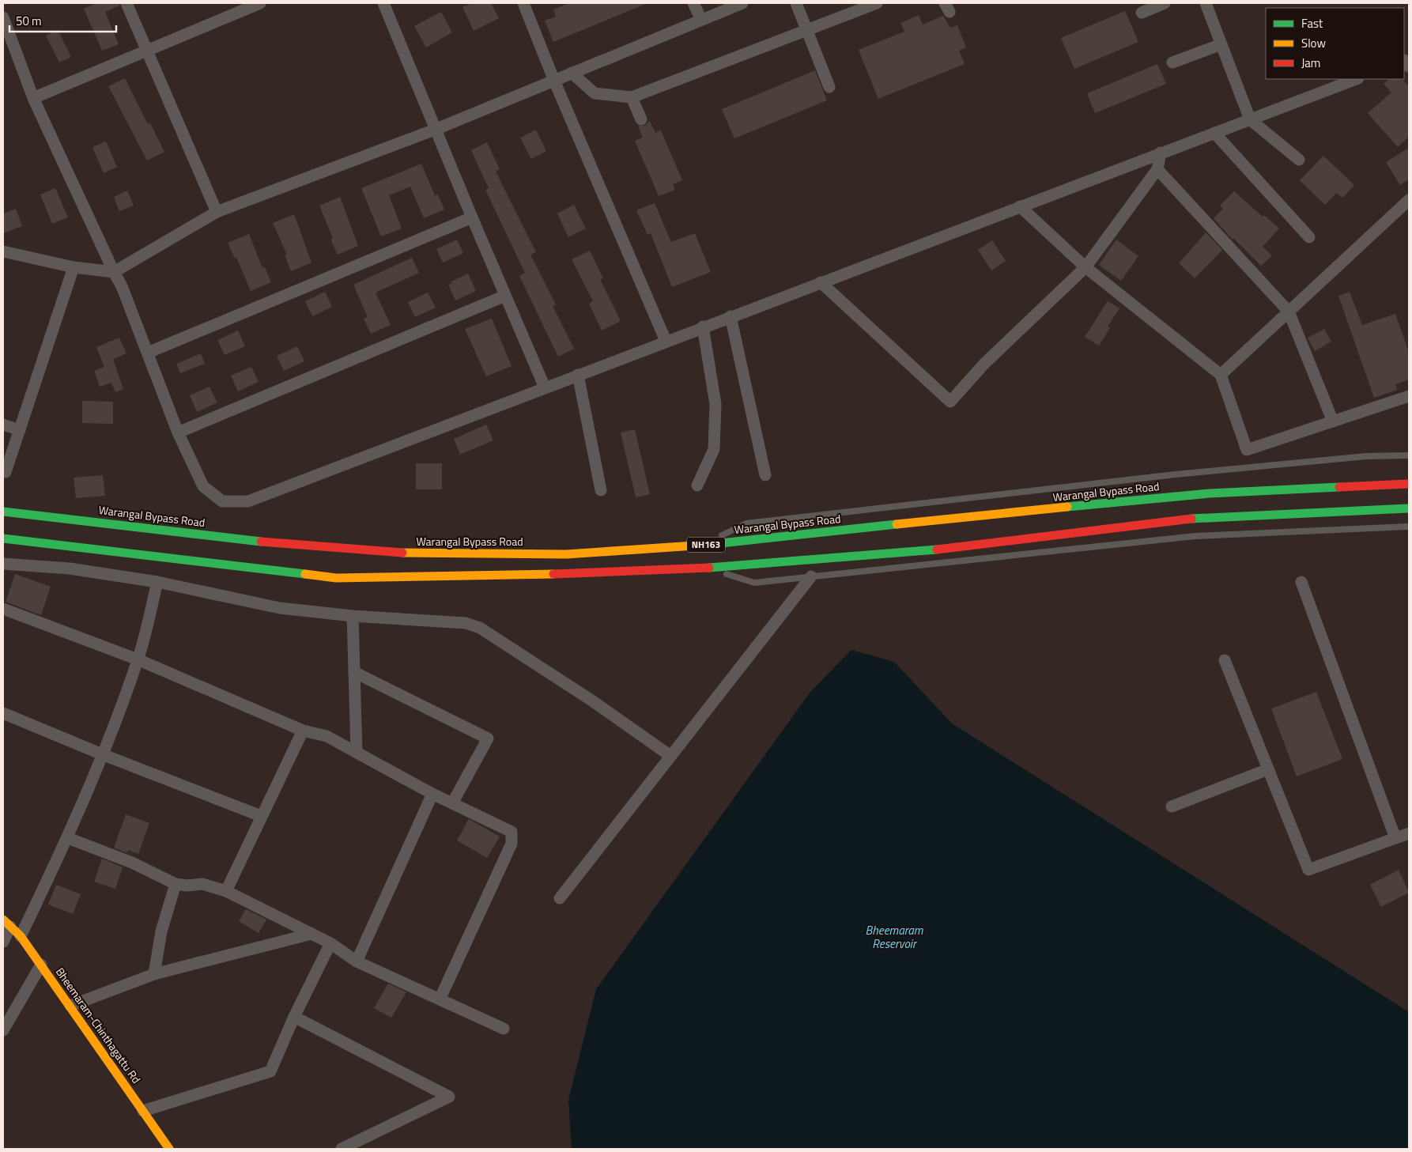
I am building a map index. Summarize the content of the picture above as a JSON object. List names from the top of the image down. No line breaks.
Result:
{"streets":{"main road":["Warangal Bypass Road","NH163","Bheemaram-Chinthagattu Rd"]},"water":["Bheemaram Reservoir"],"legend":["Fast","Slow","Jam"],"scale_bar":"50 m"}
